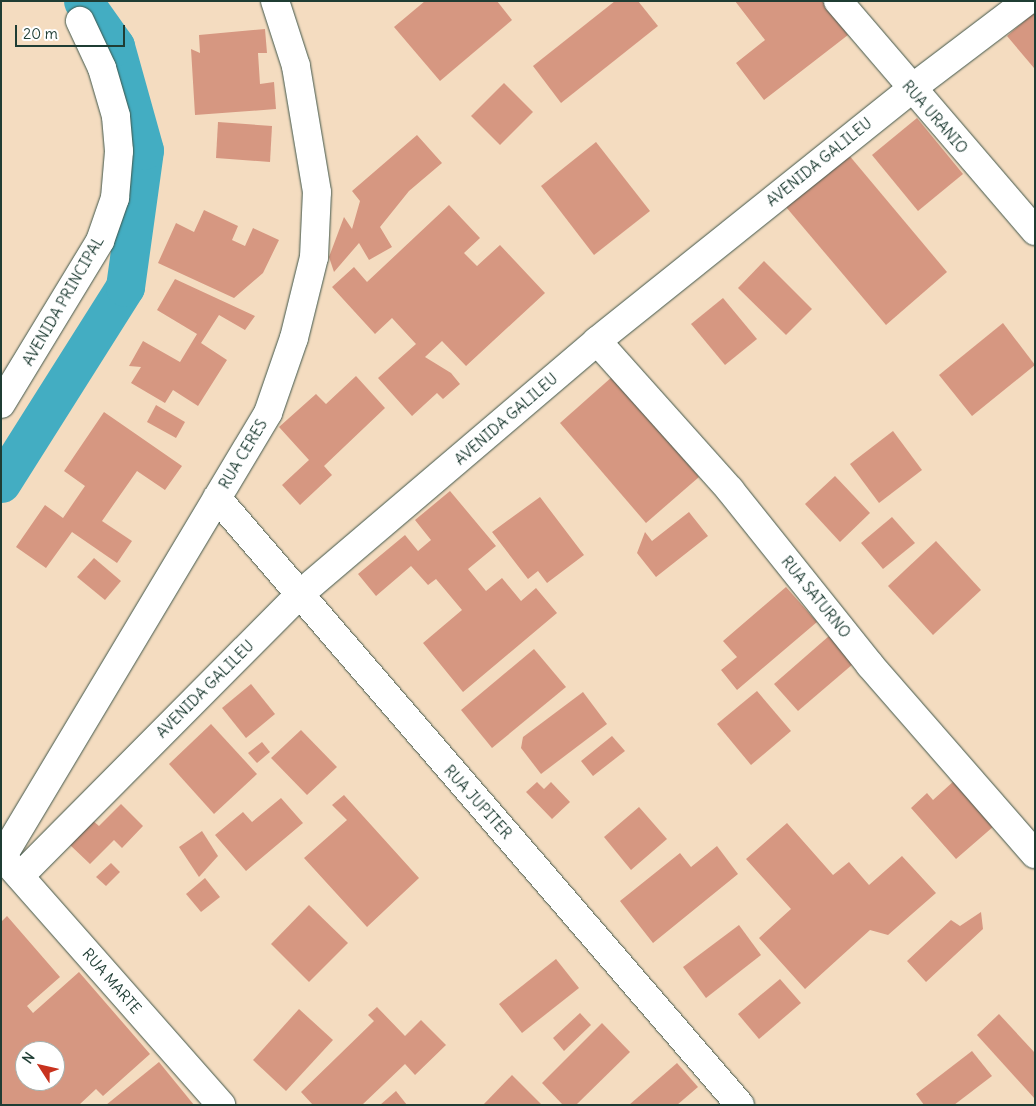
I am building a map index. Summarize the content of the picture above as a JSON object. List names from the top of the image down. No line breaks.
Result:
{"streets":{"street":["RUA URANIO","AVENIDA GALILEU","AVENIDA PRINCIPAL","RUA CERES","RUA SATURNO","RUA JUPITER","RUA MARTE"]},"crossings":[["RUA URANIO","AVENIDA GALILEU"],["AVENIDA GALILEU","RUA CERES"],["AVENIDA GALILEU","RUA SATURNO"],["AVENIDA GALILEU","RUA JUPITER"],["AVENIDA GALILEU","RUA MARTE"],["RUA CERES","RUA JUPITER"],["RUA CERES","RUA MARTE"]],"scale_bar":"20 m","north":"top left"}
